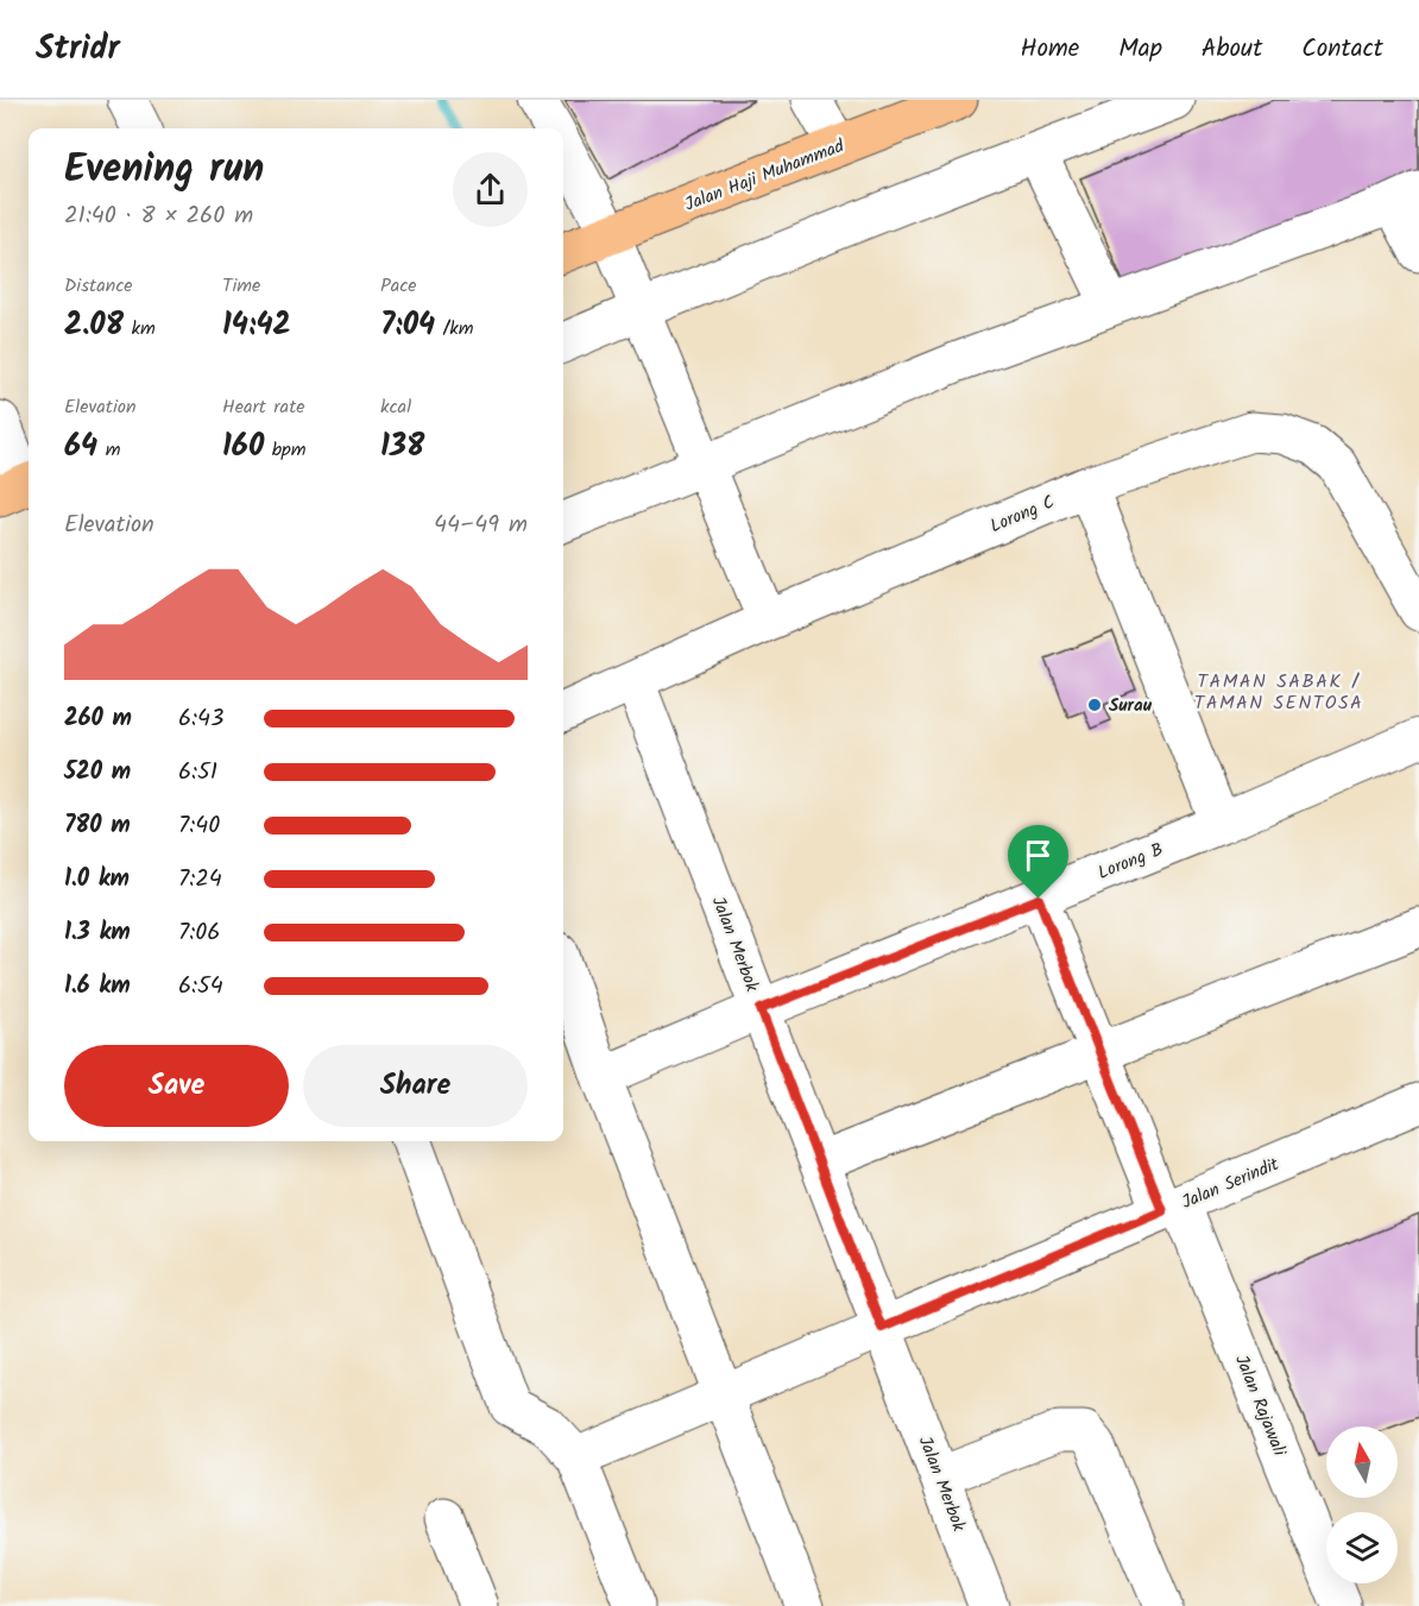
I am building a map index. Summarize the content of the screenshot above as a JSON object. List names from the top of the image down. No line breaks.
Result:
{"streets":{"main road":["Jalan Haji Muhammad"],"street":["Lorong C","Lorong B","Jalan Merbok","Jalan Serindit","Jalan Rajawali"]},"crossings":[["Lorong C","Jalan Merbok"],["Lorong B","Jalan Merbok"],["Lorong B","Jalan Rajawali"],["Jalan Merbok","Jalan Serindit"],["Jalan Serindit","Jalan Rajawali"]],"districts":["TAMAN SABAK / TAMAN SENTOSA"],"places":["Surau"],"north":"top","page":{"header":"Stridr","nav":["Home","Map","About","Contact"],"heading":["Evening run","21:40 · 8 × 260 m"],"stats":[["Distance","2.08 km"],["Time","14:42"],["Pace","7:04 /km"],["Elevation","64 m"],["Heart rate","160 bpm"],["kcal","138"]],"chart":["Elevation","44–49 m"],"list":[{"name":"260 m","note":"6:43"},{"name":"520 m","note":"6:51"},{"name":"780 m","note":"7:40"},{"name":"1.0 km","note":"7:24"},{"name":"1.3 km","note":"7:06"},{"name":"1.6 km","note":"6:54"}],"buttons":["Save","Share"]}}
